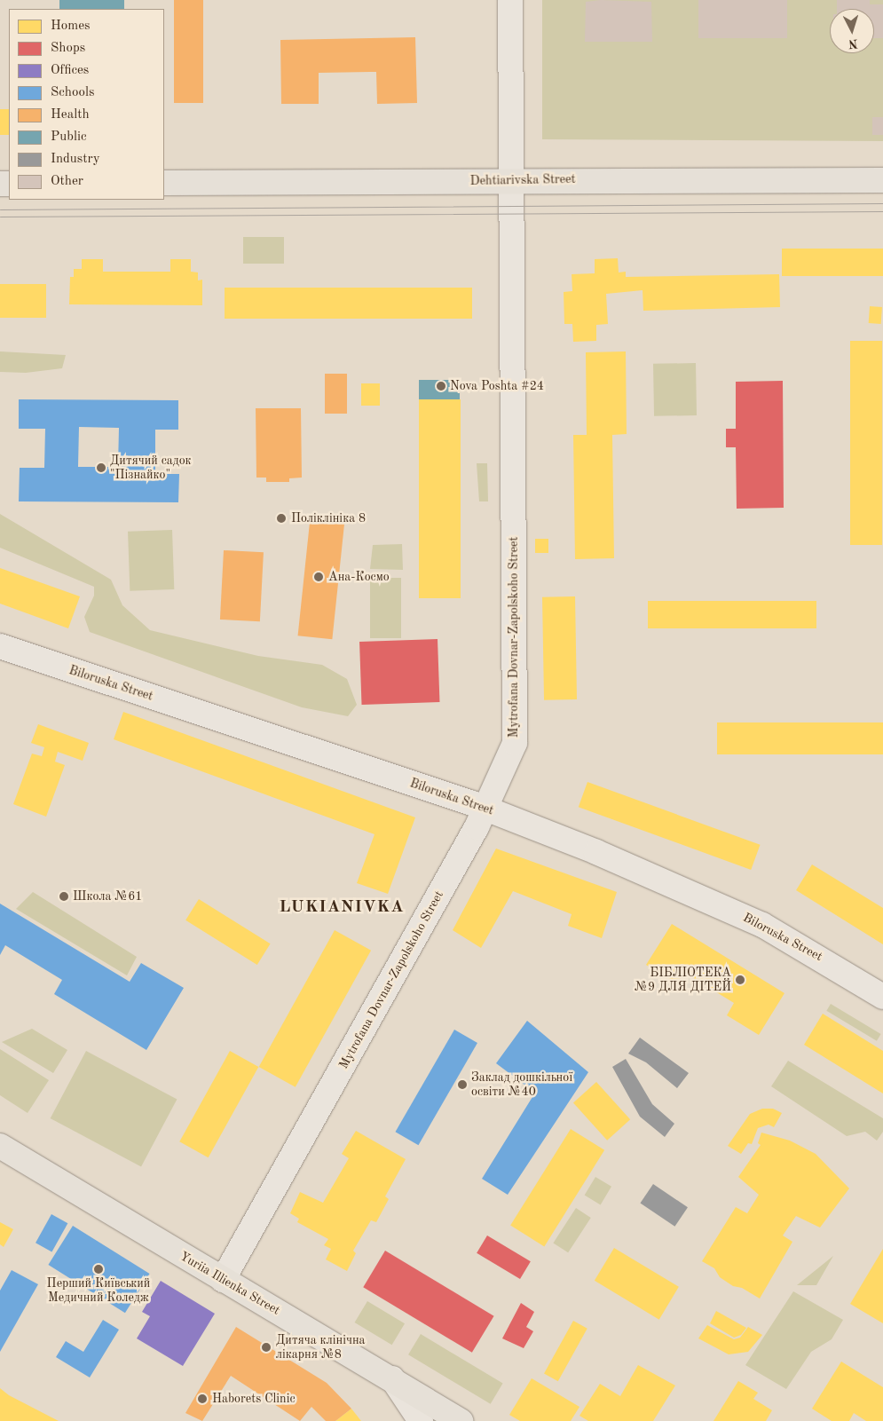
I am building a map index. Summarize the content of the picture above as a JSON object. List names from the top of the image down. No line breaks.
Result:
{"streets":{"main road":["Dehtiarivska Street","Yuriia Illienka Street"],"street":["Mytrofana Dovnar-Zapolskoho Street","Biloruska Street"]},"crossings":[["Dehtiarivska Street","Mytrofana Dovnar-Zapolskoho Street"],["Mytrofana Dovnar-Zapolskoho Street","Biloruska Street"],["Mytrofana Dovnar-Zapolskoho Street","Yuriia Illienka Street"]],"districts":["LUKIANIVKA"],"places":["Nova Poshta #24","Дитячий садок \"Пізнайко\"","Поліклініка 8","Ана-Космо","Школа №61","БІБЛІОТЕКА №9 ДЛЯ ДІТЕЙ","Заклад дошкільної освіти №40","Перший Київський Медичний Коледж","Дитяча клінічна лікарня №8","Haborets Clinic"],"legend":["Homes","Shops","Offices","Schools","Health","Public","Industry","Other"],"north":"bottom"}
